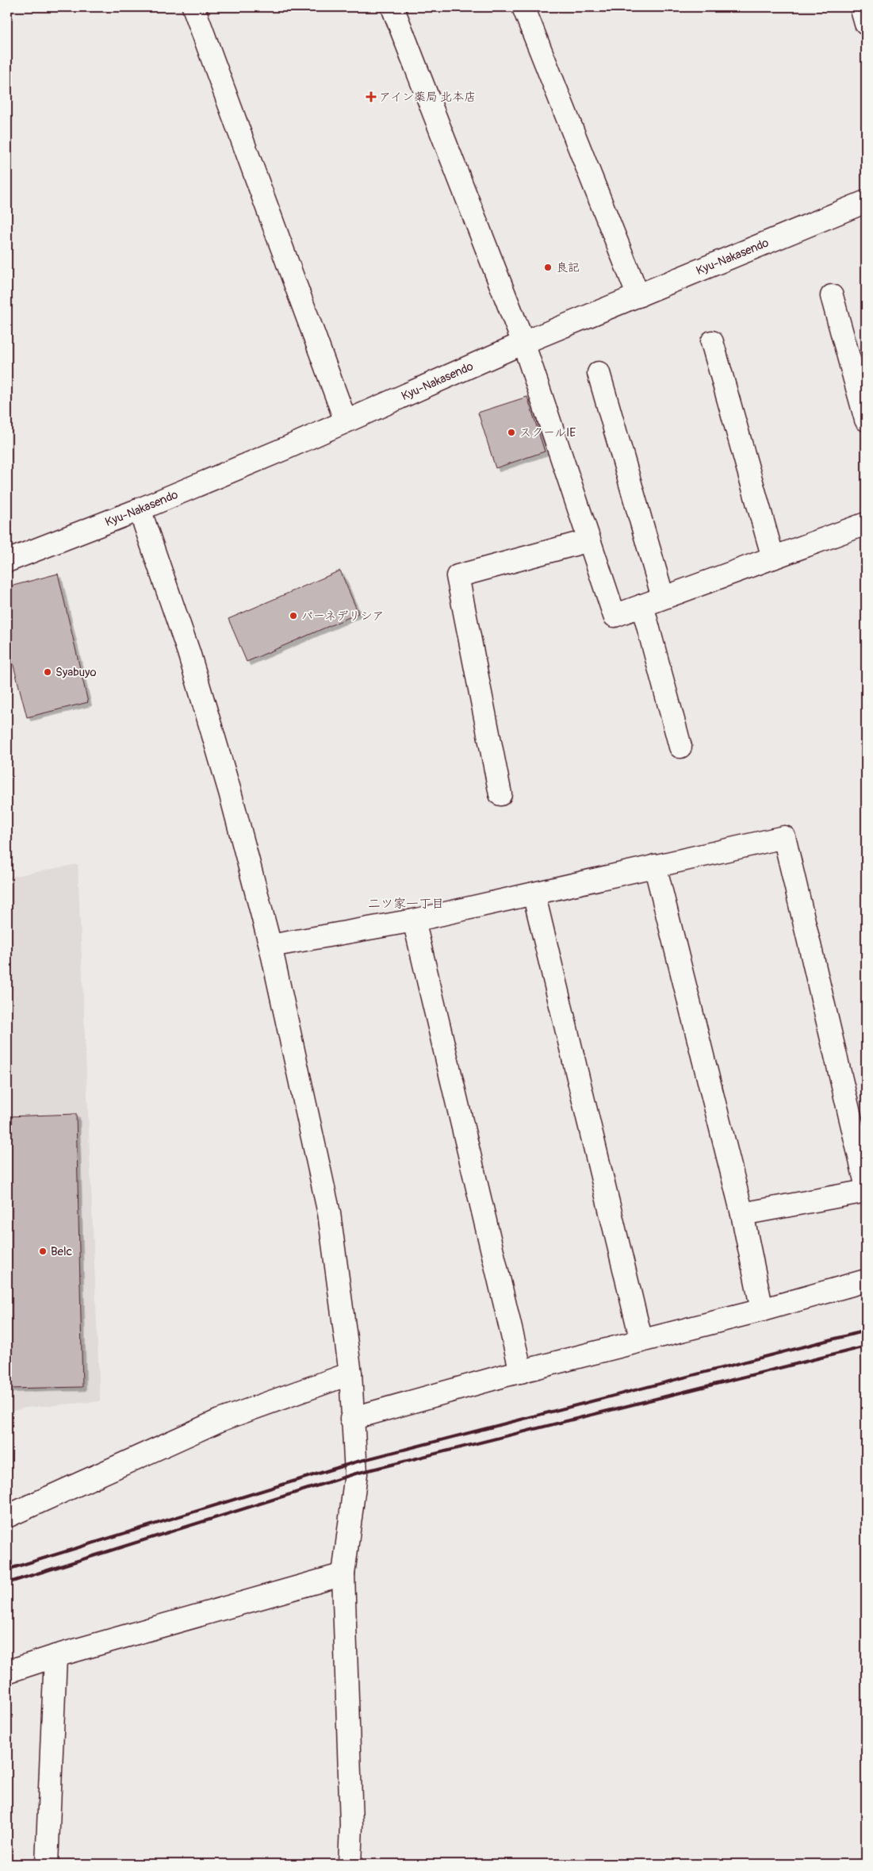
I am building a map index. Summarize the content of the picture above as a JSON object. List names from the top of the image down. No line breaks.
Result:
{"streets":{"street":["Kyu-Nakasendo"]},"districts":["二ツ家一丁目"],"places":{"health":["アイン薬局 北本店"],"other":["良記","スクールIE","パーネデリシア","Syabuyo","Belc"]}}
